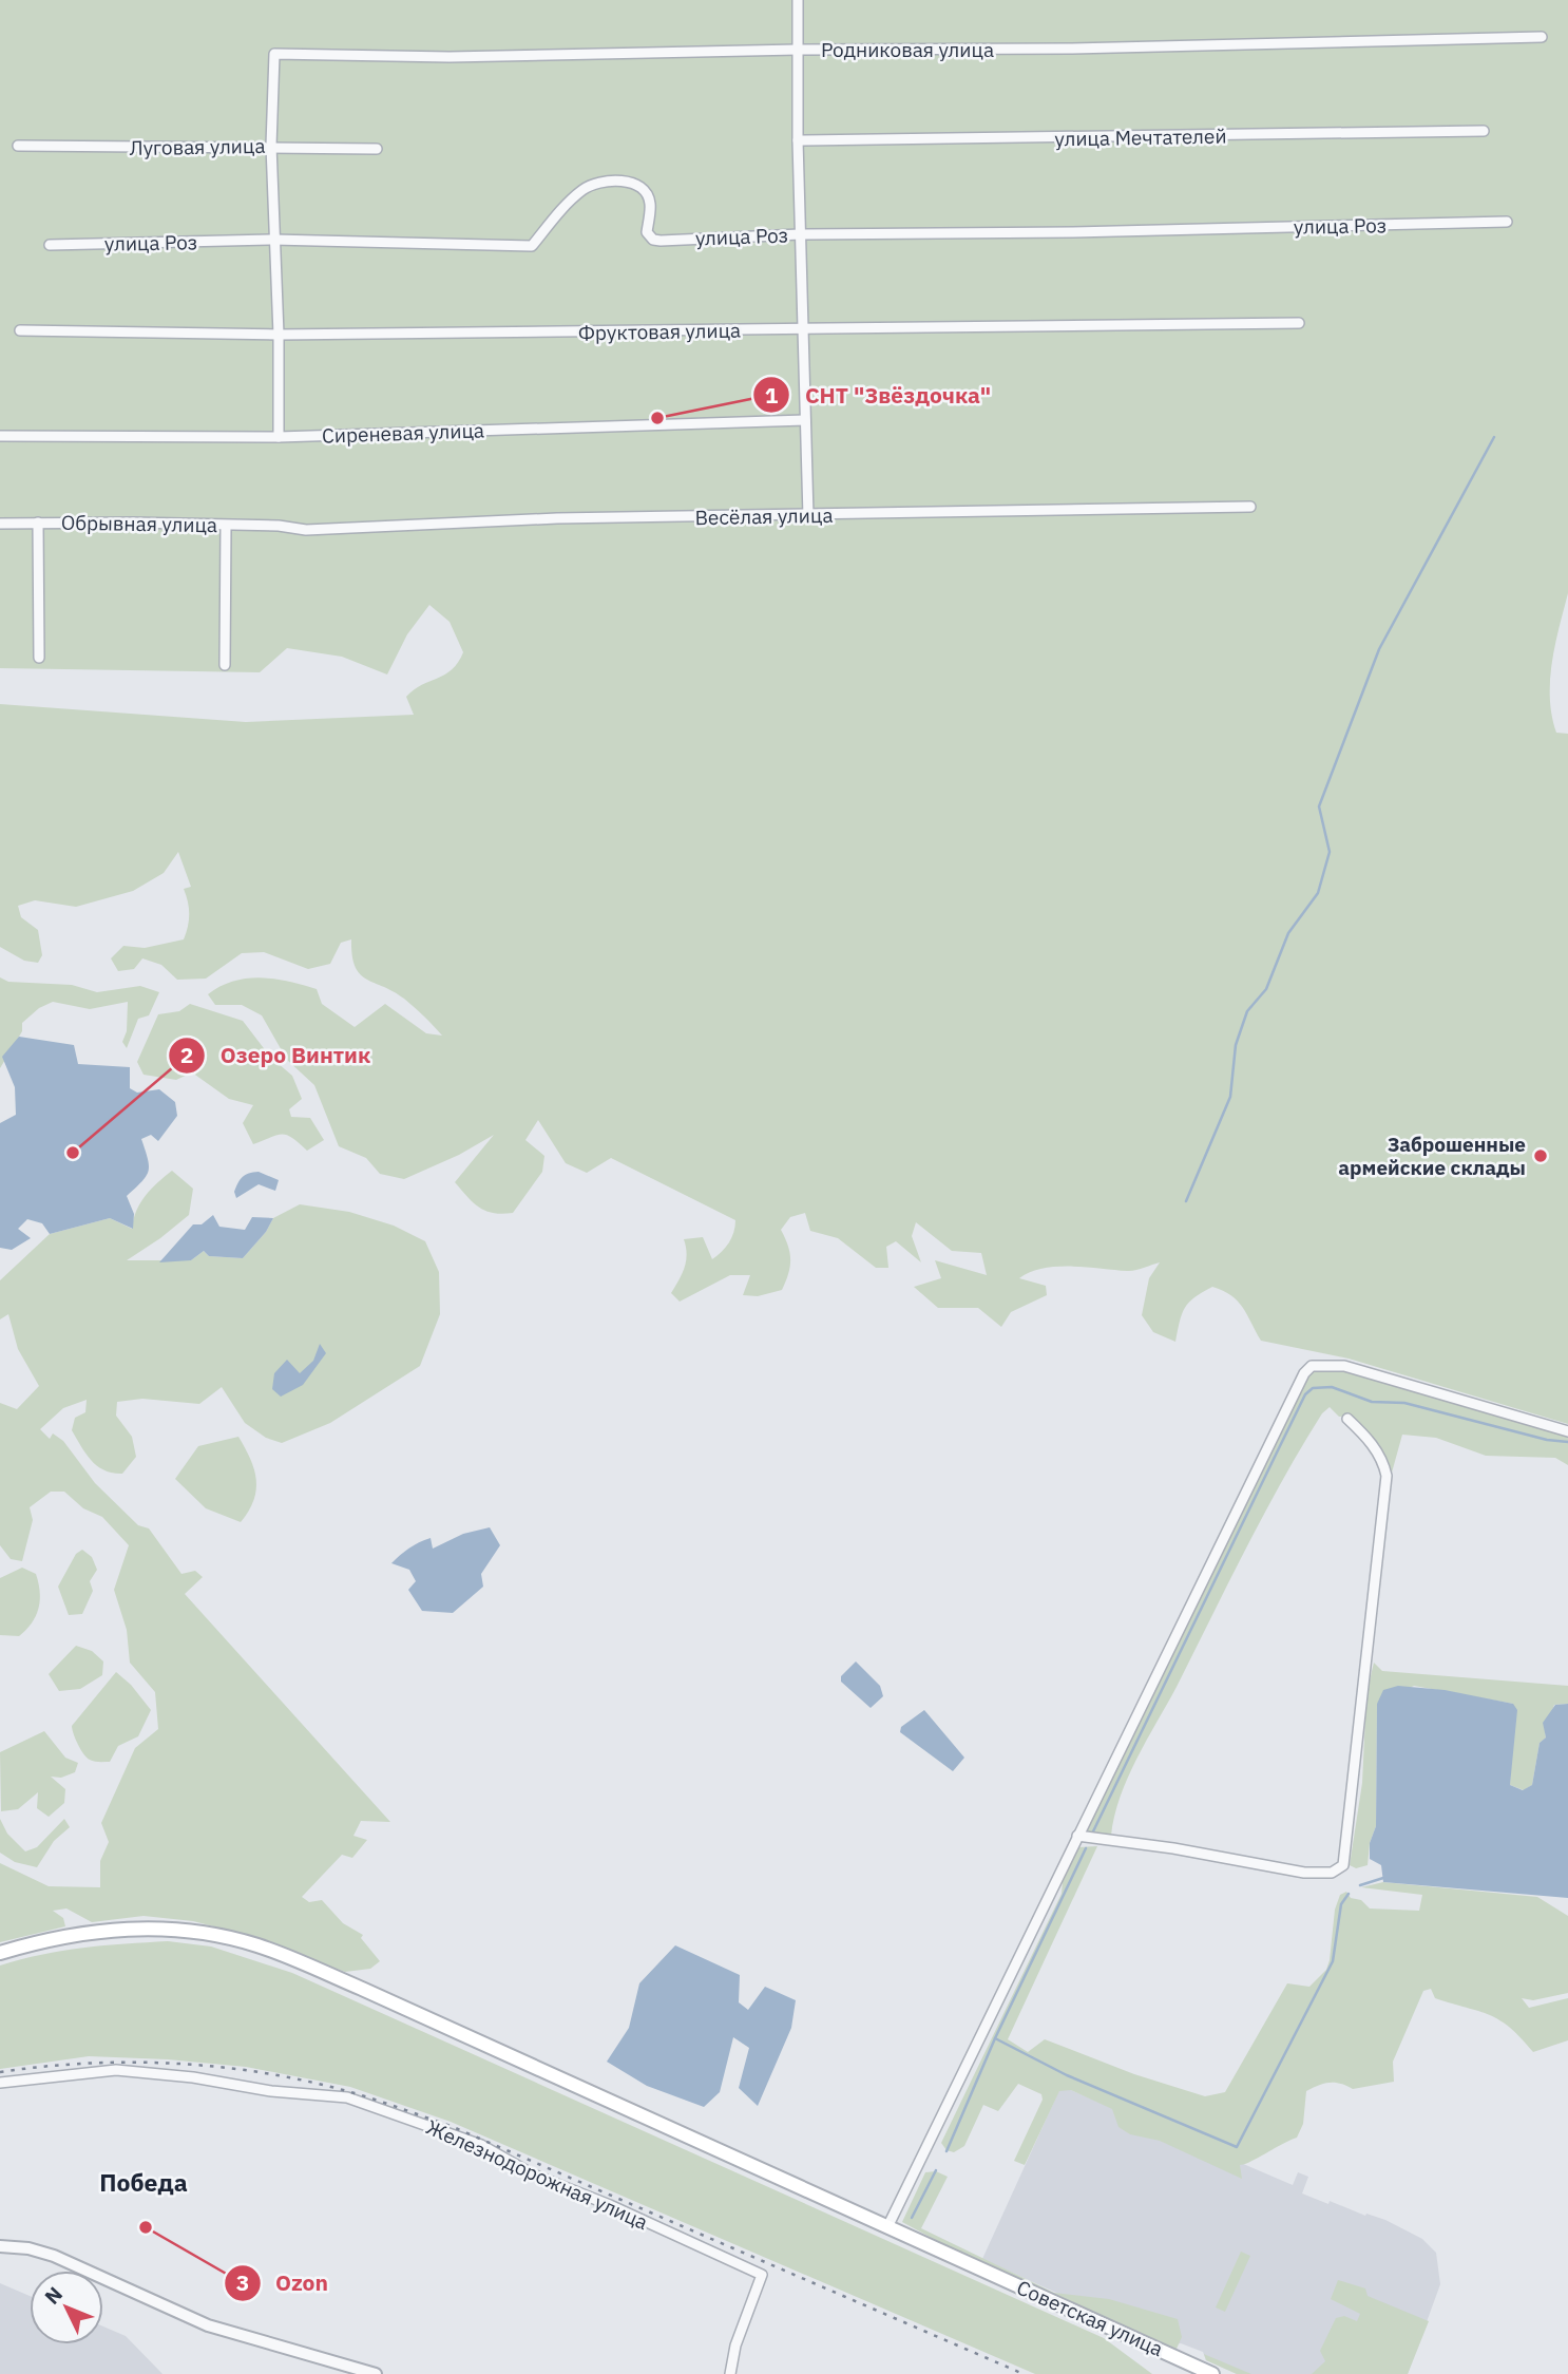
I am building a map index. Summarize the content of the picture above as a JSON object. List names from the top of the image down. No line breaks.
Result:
{"streets":{"main road":["Советская улица"],"street":["Родниковая улица","улица Мечтателей","Луговая улица","улица Роз","Фруктовая улица","Сиреневая улица","Весёлая улица","Обрывная улица","Железнодорожная улица"]},"crossings":[["Родниковая улица","Луговая улица"],["Весёлая улица","Обрывная улица"]],"districts":["Победа"],"places":["СНТ \"Звёздочка\"","Озеро Винтик","Заброшенные армейские склады","Ozon"],"north":"top left"}
